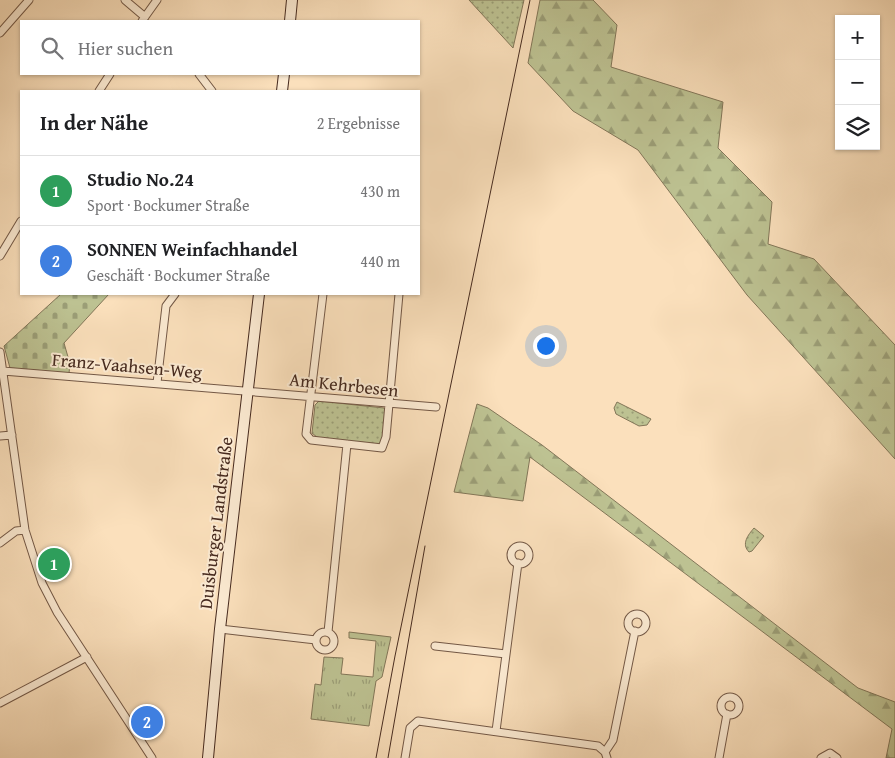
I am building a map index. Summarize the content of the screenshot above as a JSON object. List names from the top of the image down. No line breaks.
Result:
{"streets":{"main road":["Duisburger Landstraße"],"street":["Franz-Vaahsen-Weg","Am Kehrbesen"]},"crossings":[["Franz-Vaahsen-Weg","Am Kehrbesen"],["Franz-Vaahsen-Weg","Duisburger Landstraße"],["Am Kehrbesen","Duisburger Landstraße"]],"page":{"map_buttons":["+","−"],"search":"Hier suchen","heading":["In der Nähe","2 Ergebnisse"],"list":[{"mark":"1","name":"Studio No.24","note":"Sport · Bockumer Straße","value":"430 m"},{"mark":"2","name":"SONNEN Weinfachhandel","note":"Geschäft · Bockumer Straße","value":"440 m"}],"pins":["1","2"]}}
